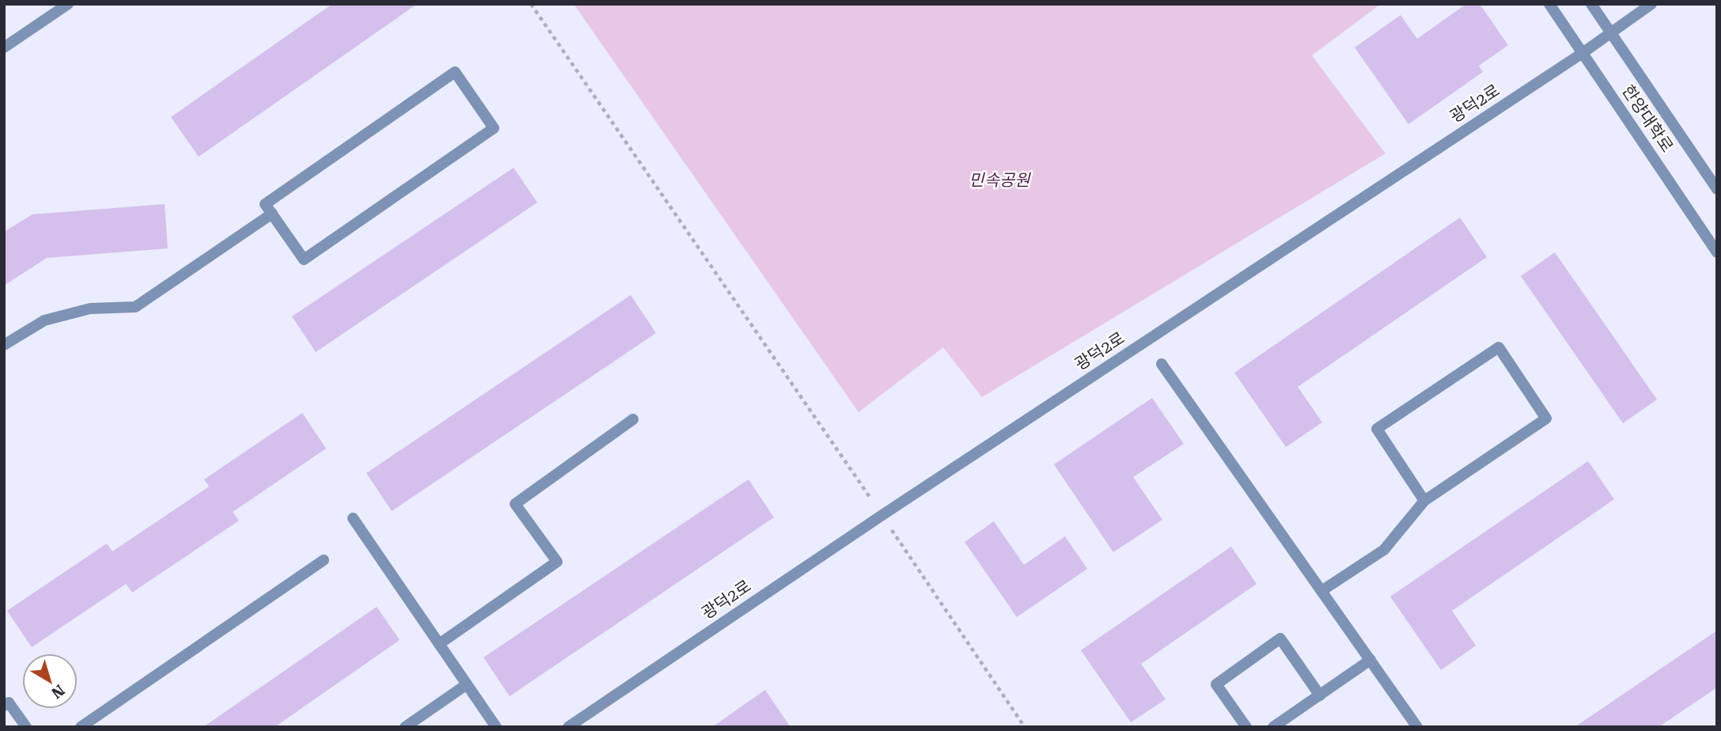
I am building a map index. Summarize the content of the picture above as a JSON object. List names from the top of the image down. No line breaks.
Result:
{"streets":{"street":["광덕2로","한양대학로"]},"crossings":[["광덕2로","한양대학로"]],"parks":["민속공원"],"north":"bottom right"}
